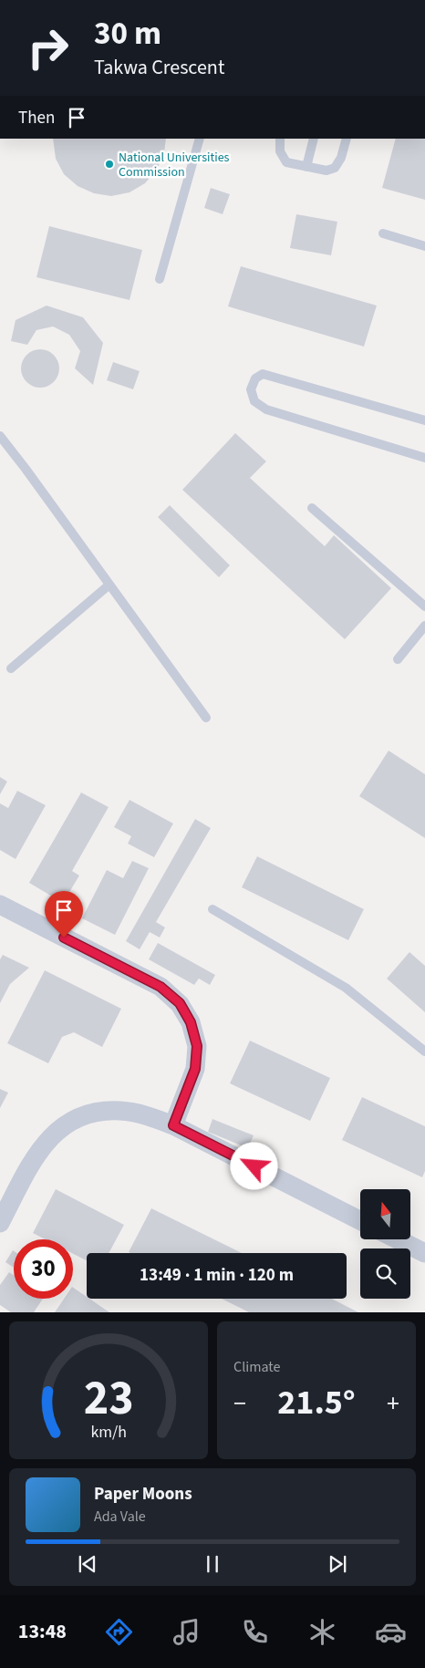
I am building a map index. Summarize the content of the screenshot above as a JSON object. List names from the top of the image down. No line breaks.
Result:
{"places":["National Universities Commission"],"north":"top","page":{"turn":["30 m","Takwa Crescent"],"then":"Then","limit":"30","trip":"13:49 · 1 min · 120 m","tile":"Climate","heat":["−","21.5°","+"],"song":["Paper Moons","Ada Vale"],"tabs":"13:48","gauge":["23","km/h"]}}
